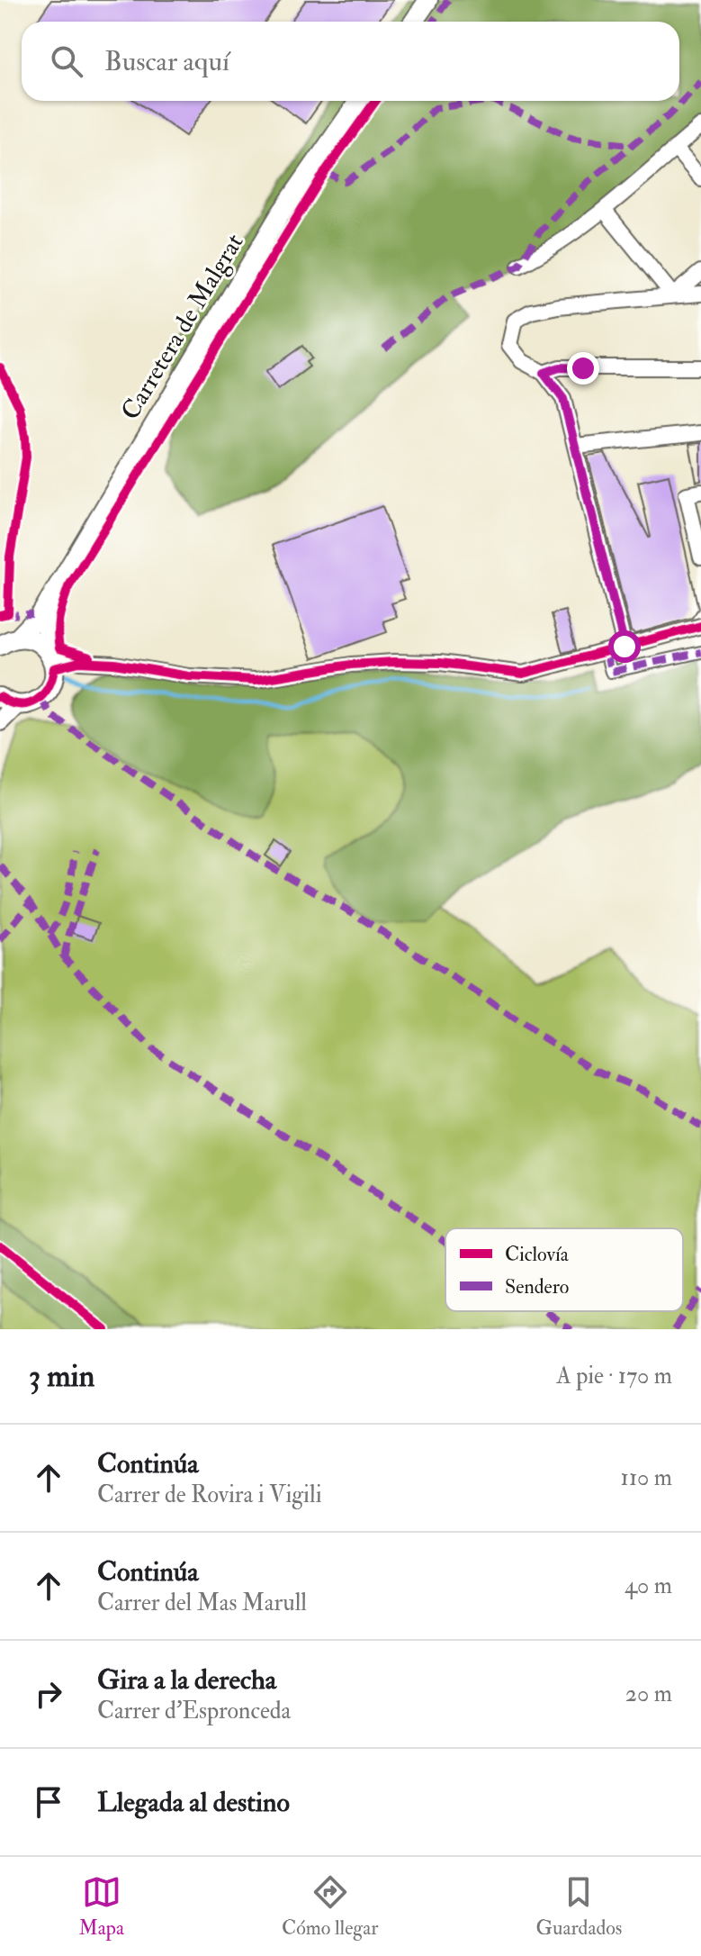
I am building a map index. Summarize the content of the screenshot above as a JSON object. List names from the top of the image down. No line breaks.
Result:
{"streets":{"street":["Carretera de Malgrat"]},"legend":["Ciclovía","Sendero"],"page":{"search":"Buscar aquí","heading":["3 min","A pie · 170 m"],"list":[["Continúa","Carrer de Rovira i Vigili","110 m"],["Continúa","Carrer del Mas Marull","40 m"],["Gira a la derecha","Carrer d'Espronceda","20 m"],"Llegada al destino"],"nav":["Mapa","Cómo llegar","Guardados"]}}
